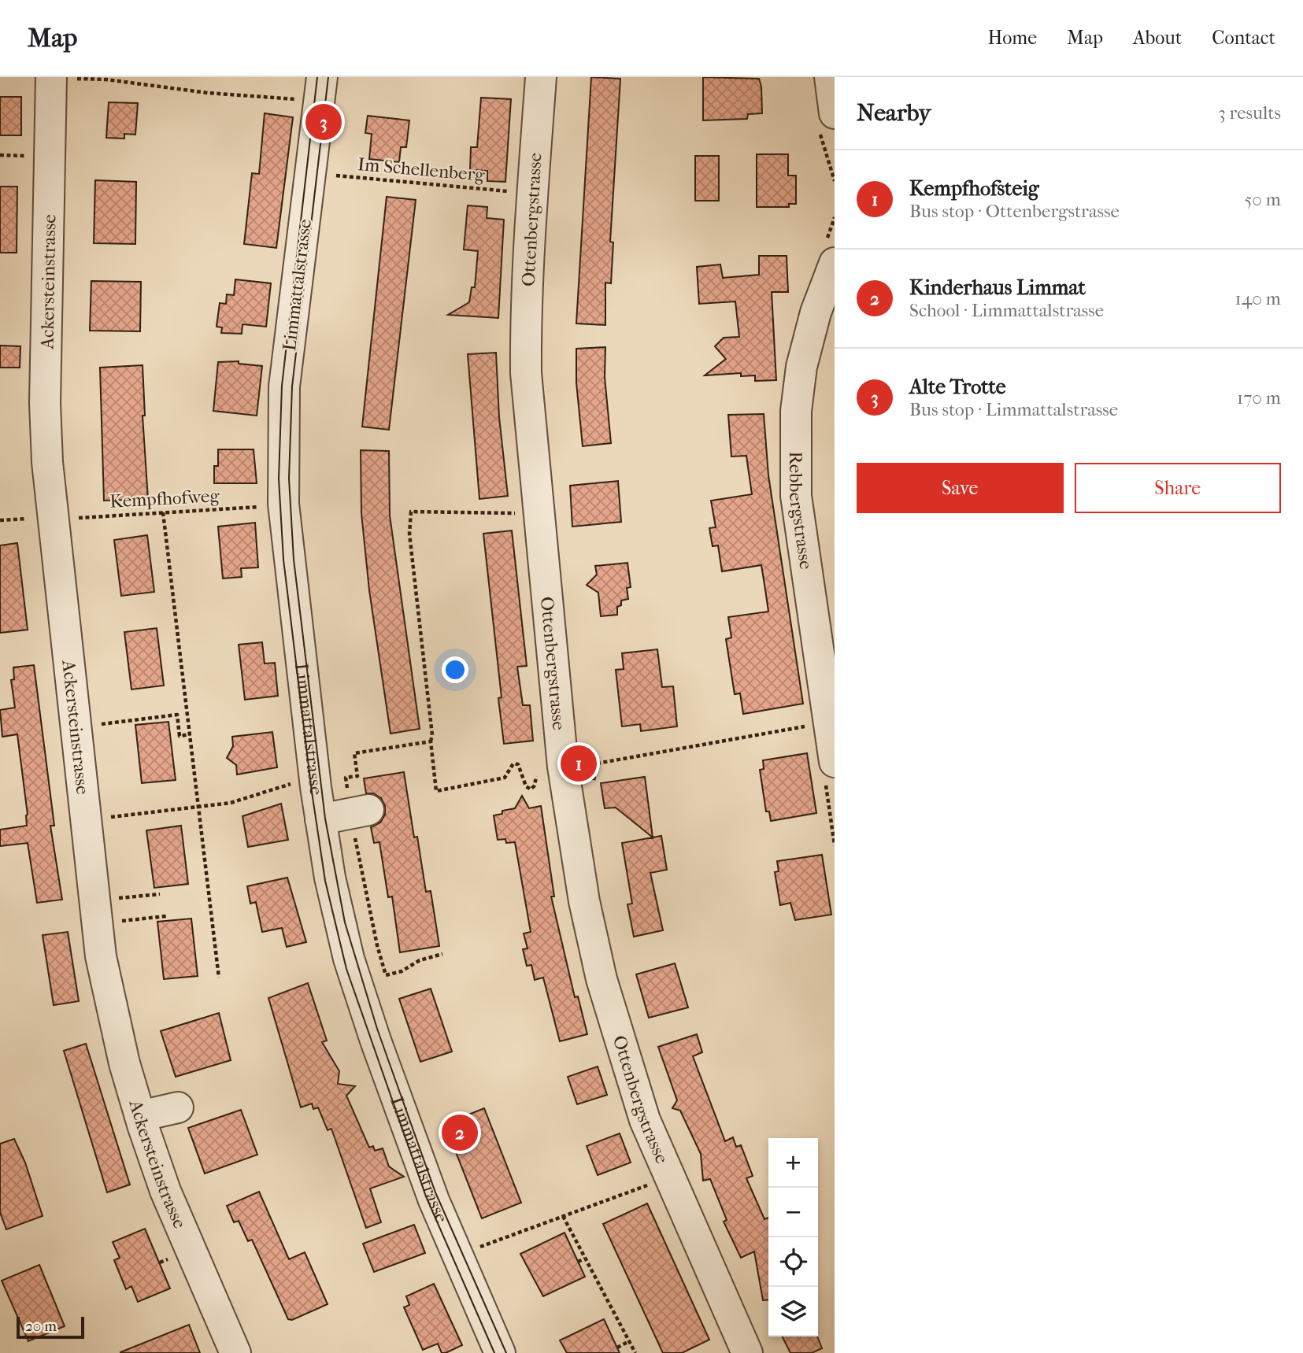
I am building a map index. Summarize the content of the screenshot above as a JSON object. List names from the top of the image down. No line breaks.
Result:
{"streets":{"street":["Ottenbergstrasse","Ackersteinstrasse","Limmattalstrasse","Rebbergstrasse"],"path":["Im Schellenberg","Kempfhofweg"]},"scale_bar":"20 m","page":{"header":"Map","nav":["Home","Map","About","Contact"],"heading":["Nearby","3 results"],"pins":["3","1","2"],"list":[{"mark":"1","name":"Kempfhofsteig","note":"Bus stop · Ottenbergstrasse","value":"50 m"},{"mark":"2","name":"Kinderhaus Limmat","note":"School · Limmattalstrasse","value":"140 m"},{"mark":"3","name":"Alte Trotte","note":"Bus stop · Limmattalstrasse","value":"170 m"}],"buttons":["Save","Share"],"map_buttons":["+","−"],"scale":"20 m"}}
